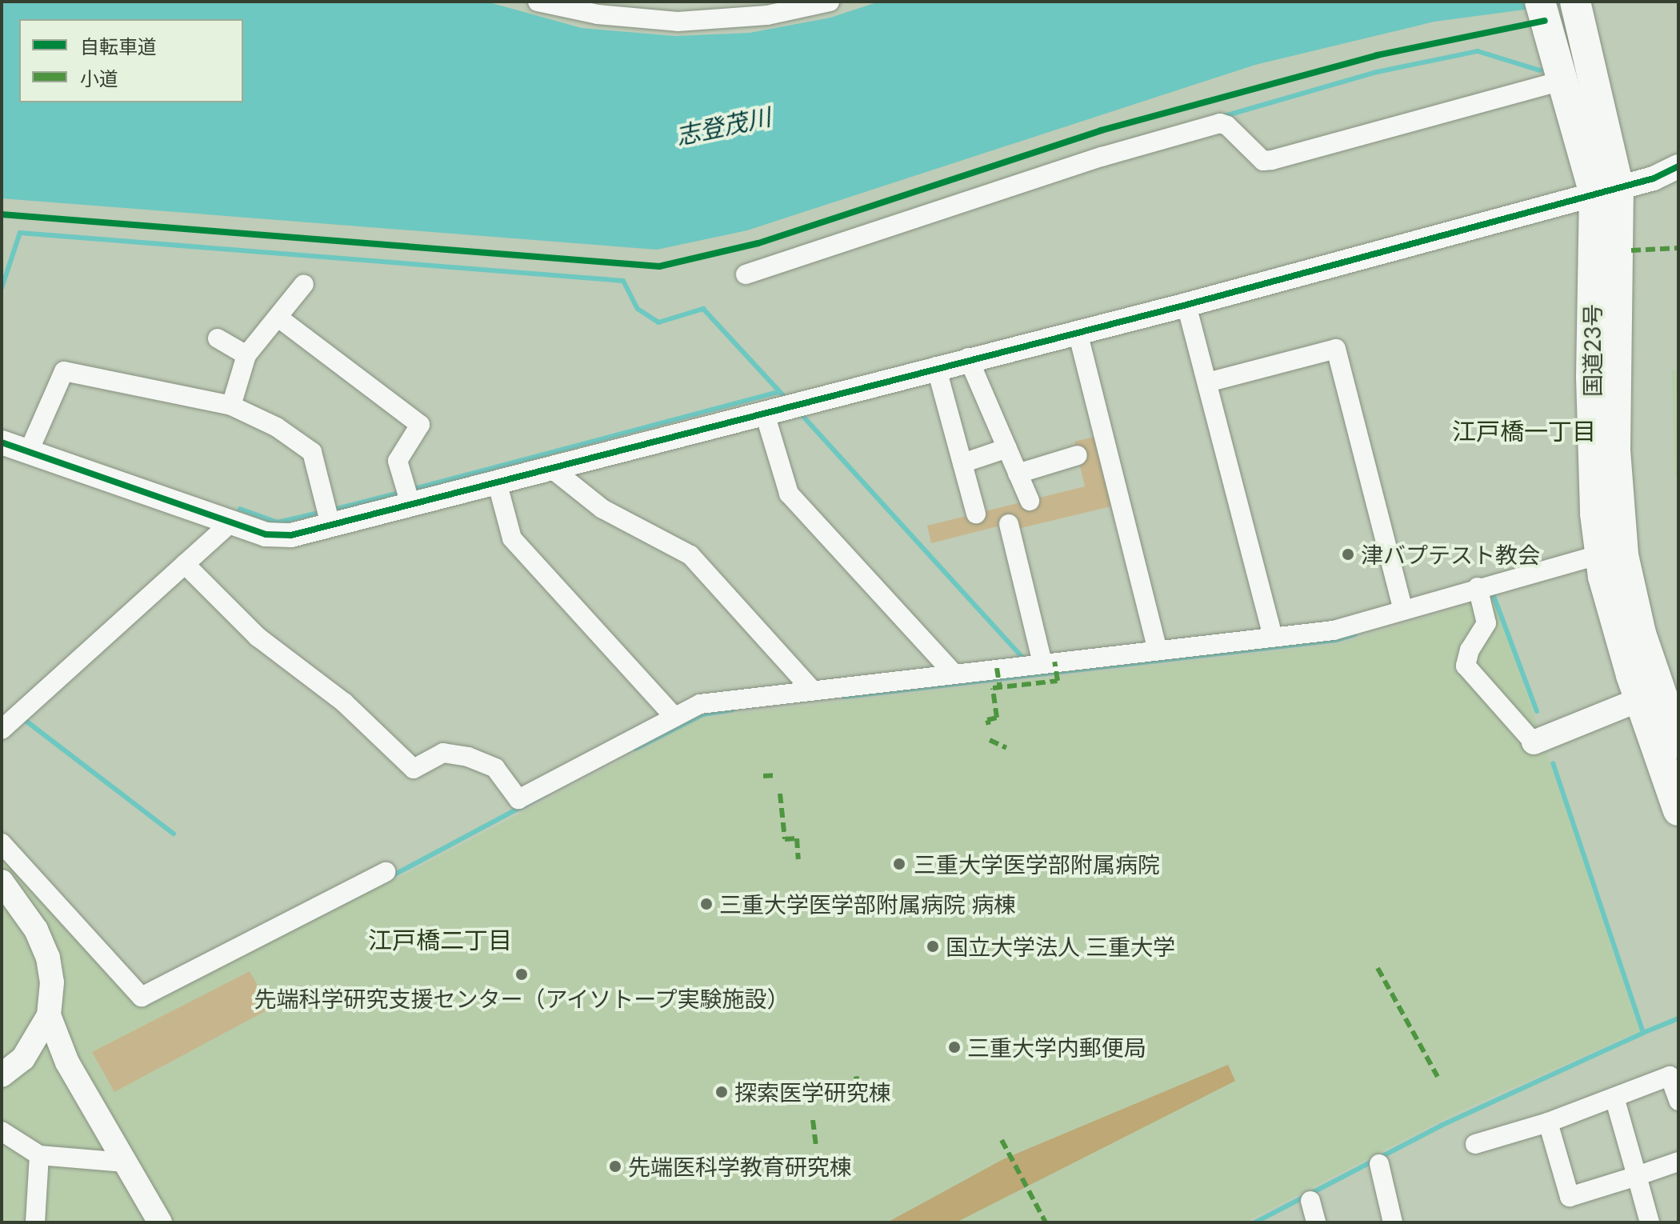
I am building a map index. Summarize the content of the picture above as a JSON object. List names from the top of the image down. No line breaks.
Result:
{"streets":{"highway":["国道23号"]},"districts":["江戸橋一丁目","江戸橋二丁目"],"water":["志登茂川"],"places":["津バプテスト教会","三重大学医学部附属病院","三重大学医学部附属病院 病棟","国立大学法人 三重大学","先端科学研究支援センター（アイソトープ実験施設）","三重大学内郵便局","探索医学研究棟","先端医科学教育研究棟"],"legend":["自転車道","小道"]}
